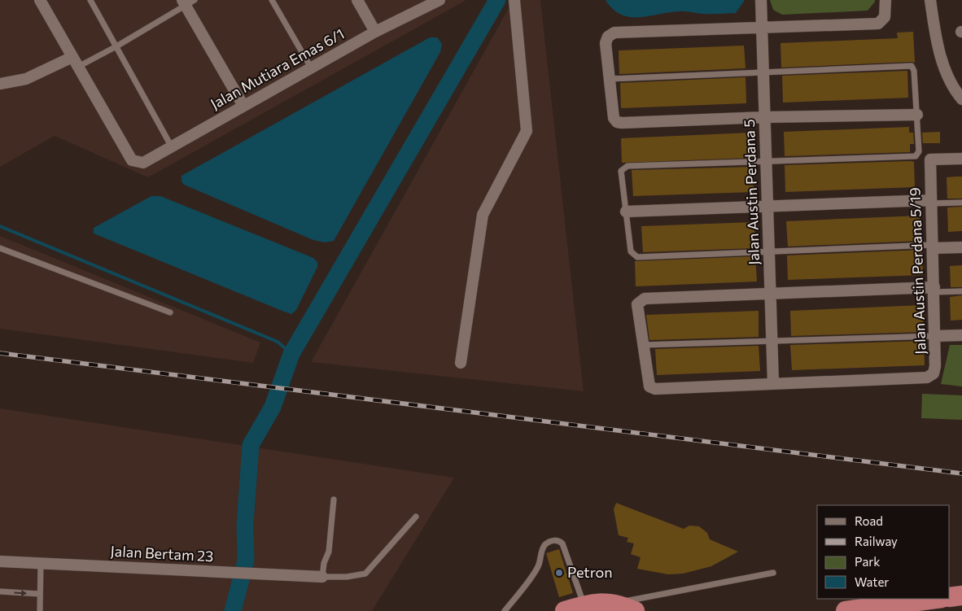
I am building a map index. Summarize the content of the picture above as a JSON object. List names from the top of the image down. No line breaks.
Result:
{"streets":{"street":["Jalan Mutiara Emas 6/1","Jalan Austin Perdana 5","Jalan Austin Perdana 5/19","Jalan Bertam 23"]},"crossings":[["Jalan Austin Perdana 5","Jalan Austin Perdana 5/19"]],"places":["Petron"],"legend":["Road","Railway","Park","Water"]}
